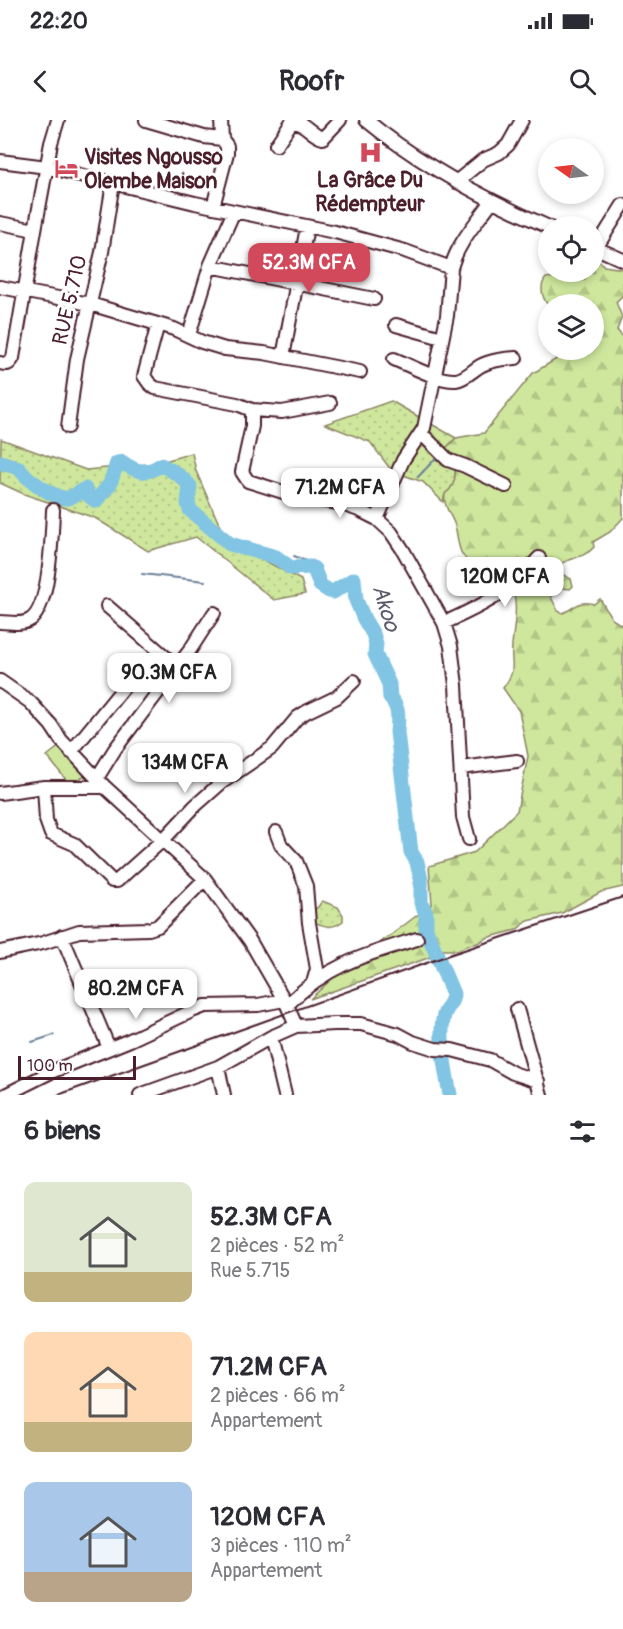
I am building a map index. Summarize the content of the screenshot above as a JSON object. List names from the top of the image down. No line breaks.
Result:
{"streets":{"street":["RUE 5.710"]},"water":["Akoo"],"places":{"hospital":["La Grâce Du Rédempteur"],"hotel":["Visites Ngousso Olembe Maison"]},"scale_bar":"100 m","north":"left","page":{"status":"22:20","header":"Roofr","price":["52.3M CFA","71.2M CFA","120M CFA","90.3M CFA","134M CFA","80.2M CFA"],"scale":"100 m","heading":"6 biens","list":[{"name":"52.3M CFA","note":"2 pièces · 52 m² · Rue 5.715"},{"name":"71.2M CFA","note":"2 pièces · 66 m² · Appartement"},{"name":"120M CFA","note":"3 pièces · 110 m² · Appartement"}]}}
